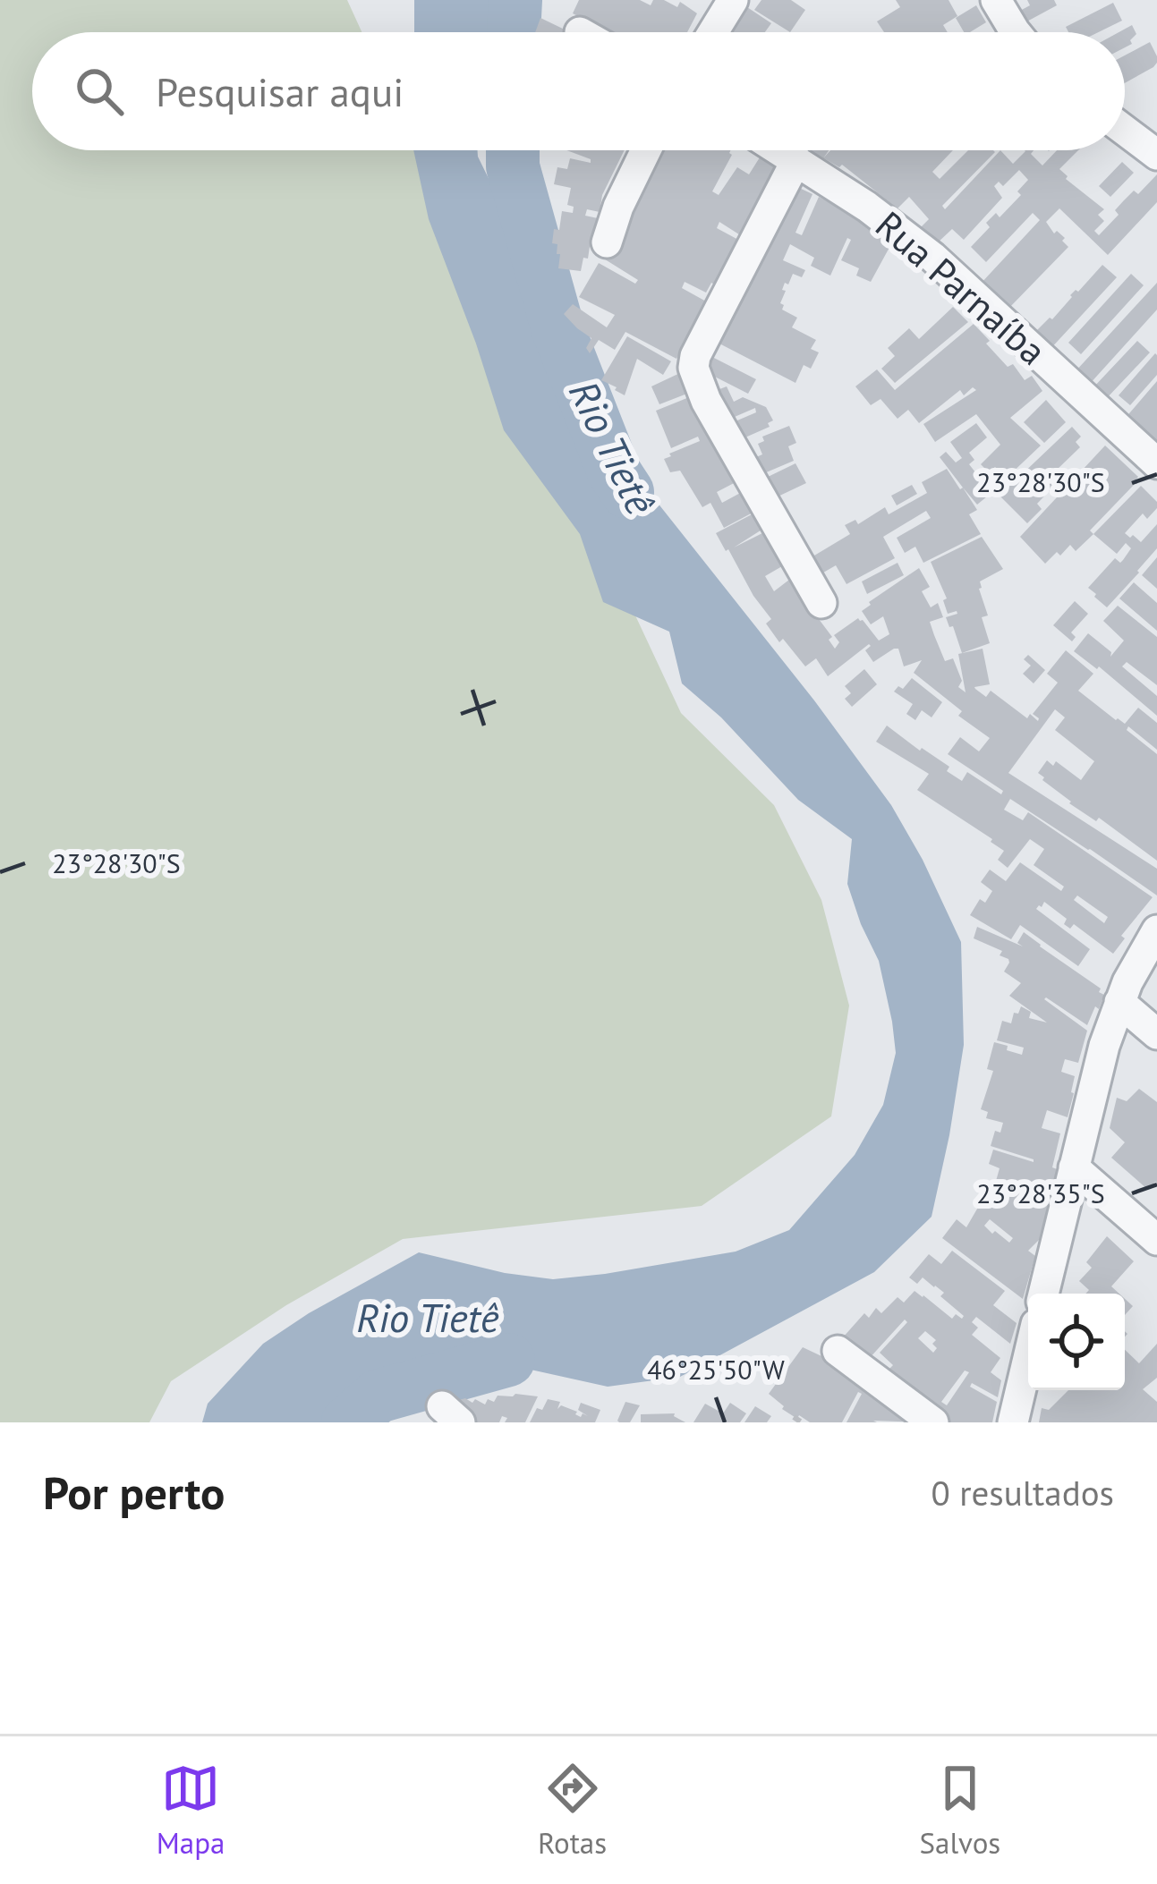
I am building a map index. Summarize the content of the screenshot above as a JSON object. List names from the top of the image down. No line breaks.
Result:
{"streets":{"street":["Rua Parnaíba"]},"water":["Rio Tietê"],"page":{"search":"Pesquisar aqui","heading":["Por perto","0 resultados"],"nav":["Mapa","Rotas","Salvos"]},"coordinates":["23°28'30\"S","23°28'35\"S","46°25'50\"W"]}
